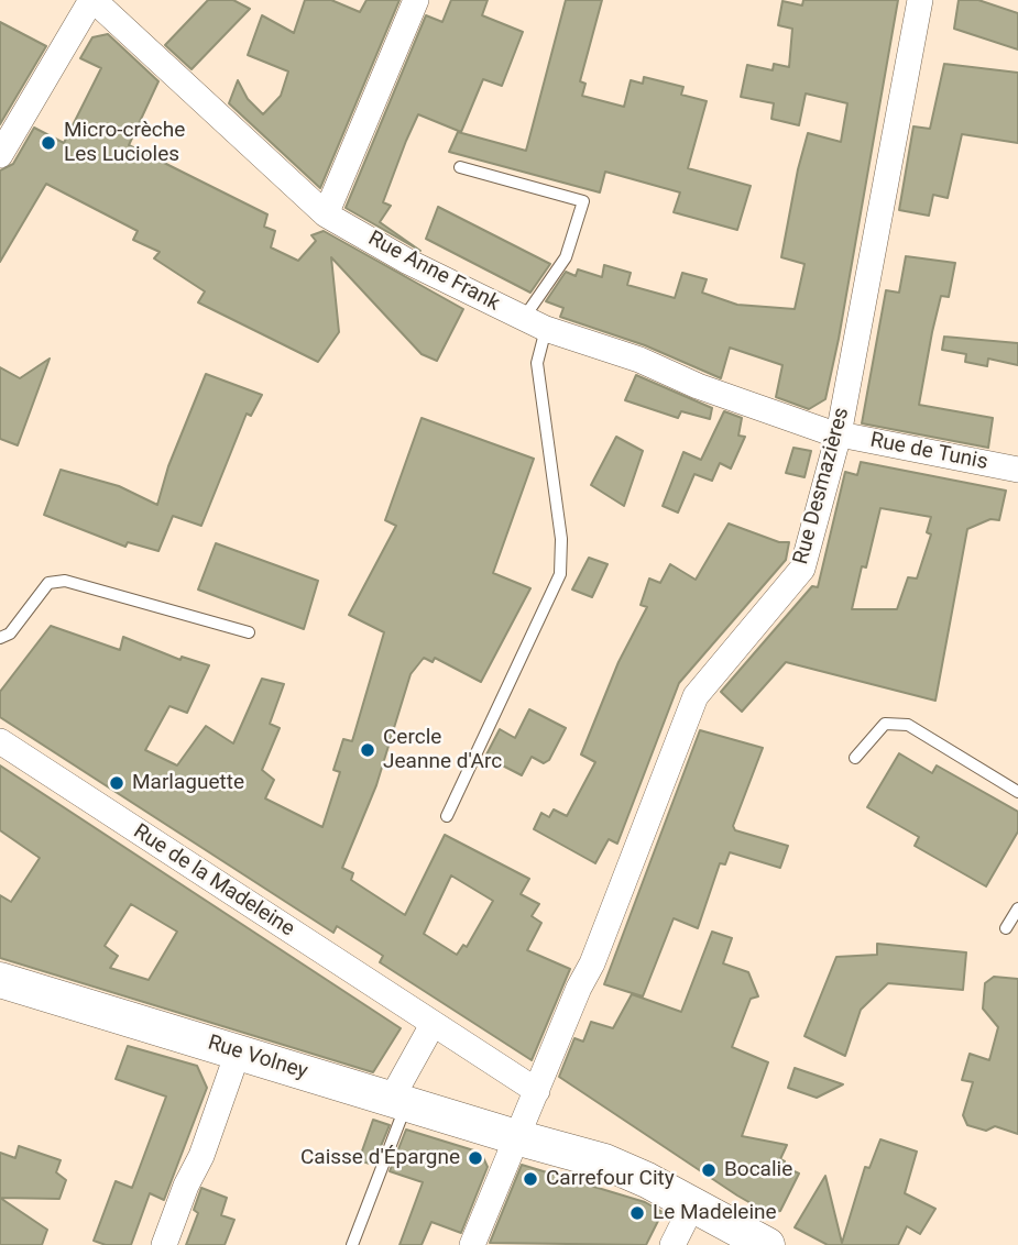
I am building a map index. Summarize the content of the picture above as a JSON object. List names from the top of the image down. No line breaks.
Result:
{"streets":{"main road":["Rue Volney"],"street":["Rue Anne Frank","Rue de Tunis","Rue Desmazières","Rue de la Madeleine"]},"crossings":[["Rue Anne Frank","Rue de Tunis"],["Rue Anne Frank","Rue Desmazières"],["Rue de Tunis","Rue Desmazières"],["Rue Desmazières","Rue de la Madeleine"],["Rue Desmazières","Rue Volney"]],"places":["Micro-crèche Les Lucioles","Cercle Jeanne d'Arc","Marlaguette","Caisse d'Épargne","Bocalie","Carrefour City","Le Madeleine"]}
